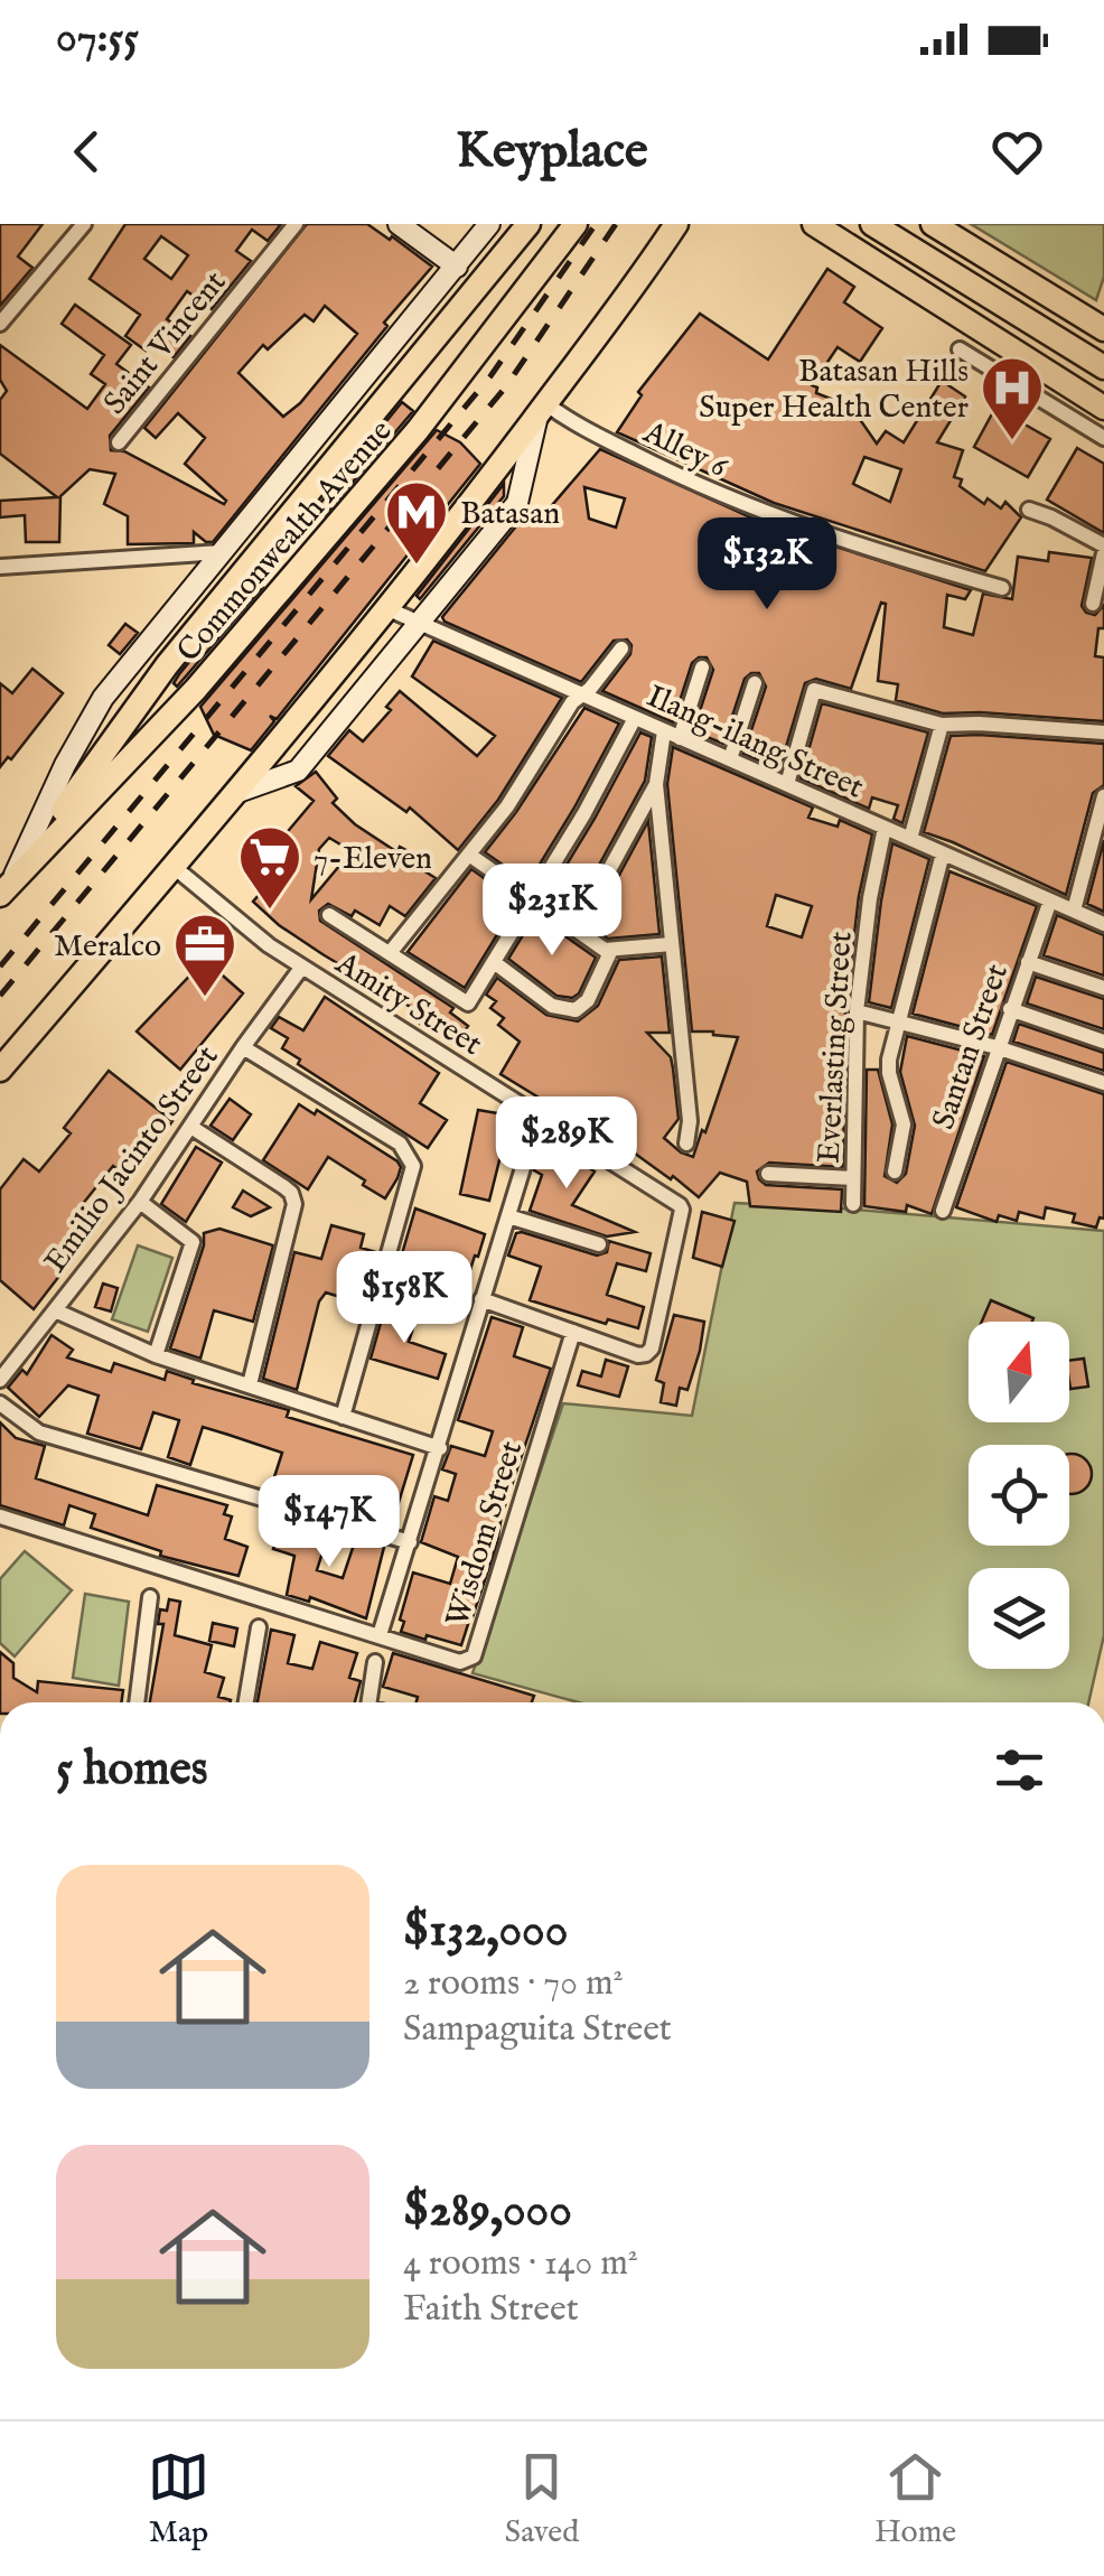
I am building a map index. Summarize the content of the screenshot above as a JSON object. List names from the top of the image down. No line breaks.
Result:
{"streets":{"main road":["Commonwealth Avenue"],"street":["Saint Vincent","Alley 6","Ilang-ilang Street","Amity Street","Santan Street","Everlasting Street","Emilio Jacinto Street","Wisdom Street"]},"crossings":[["Ilang-ilang Street","Santan Street"],["Ilang-ilang Street","Everlasting Street"],["Amity Street","Emilio Jacinto Street"],["Amity Street","Wisdom Street"]],"places":{"hospital":["Batasan Hills Super Health Center"],"metro station":["Batasan"],"supermarket":["7-Eleven"],"office":["Meralco"]},"north":"top","page":{"status":"07:55","header":"Keyplace","price":["$132K","$231K","$289K","$158K","$147K"],"heading":"5 homes","list":[{"name":"$132,000","note":"2 rooms · 70 m² · Sampaguita Street"},{"name":"$289,000","note":"4 rooms · 140 m² · Faith Street"}],"tabs":["Map","Saved","Home"]}}
